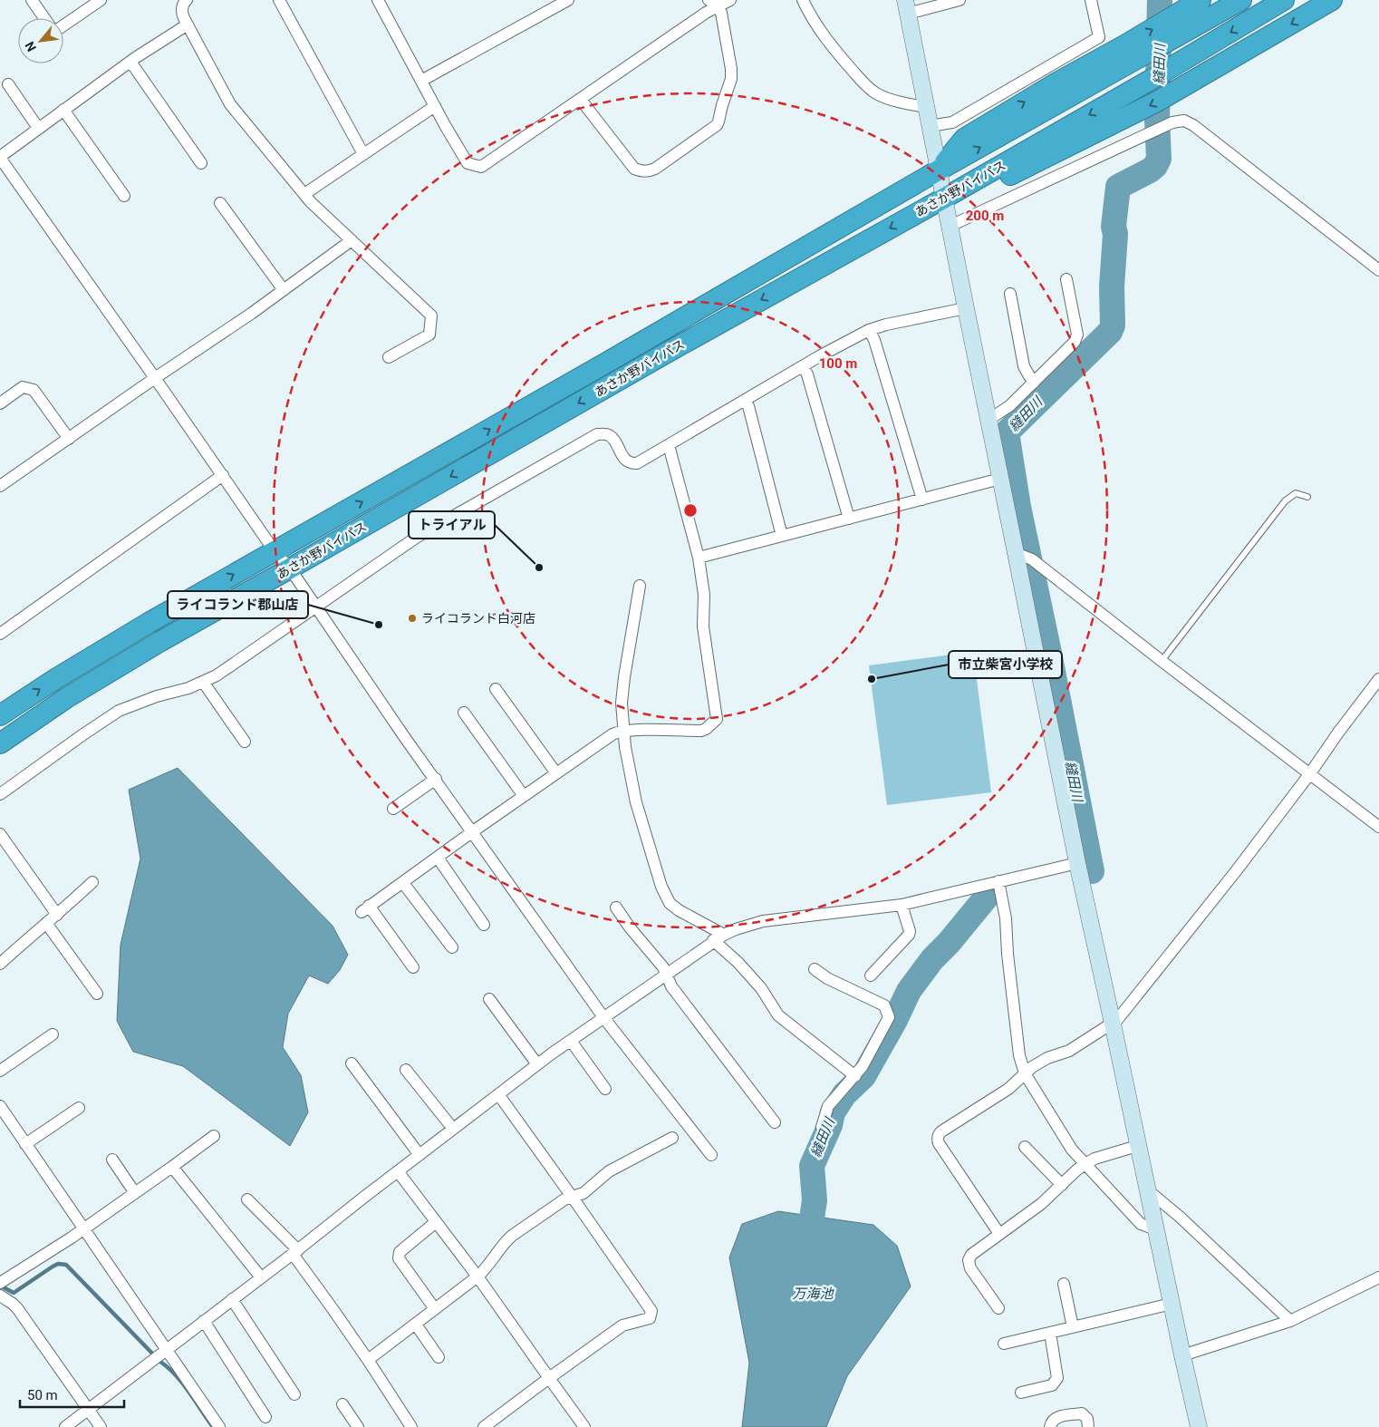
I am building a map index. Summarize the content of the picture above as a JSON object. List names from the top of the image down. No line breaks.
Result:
{"streets":{"highway":["あさか野バイパス"]},"water":["縫田川","万海池"],"places":["トライアル","ライコランド白河店","ライコランド郡山店","市立柴宮小学校"],"scale_bar":"50 m","north":"bottom left","rings":["200 m","100 m"]}
